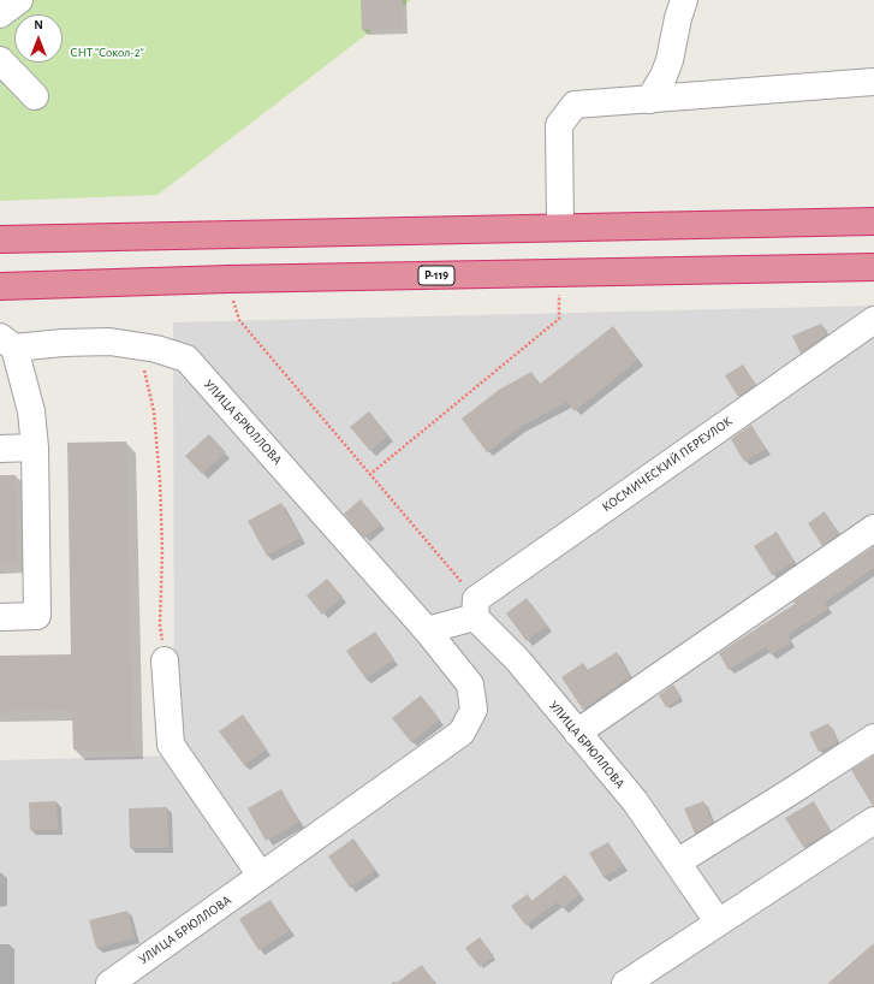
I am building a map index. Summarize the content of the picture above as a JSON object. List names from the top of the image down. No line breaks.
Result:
{"streets":{"highway":["Р-119"],"street":["УЛИЦА БРЮЛЛОВА","КОСМИЧЕСКИЙ ПЕРЕУЛОК"]},"crossings":[["УЛИЦА БРЮЛЛОВА","КОСМИЧЕСКИЙ ПЕРЕУЛОК"]],"parks":["СНТ \"Сокол-2\""],"north":"top"}
